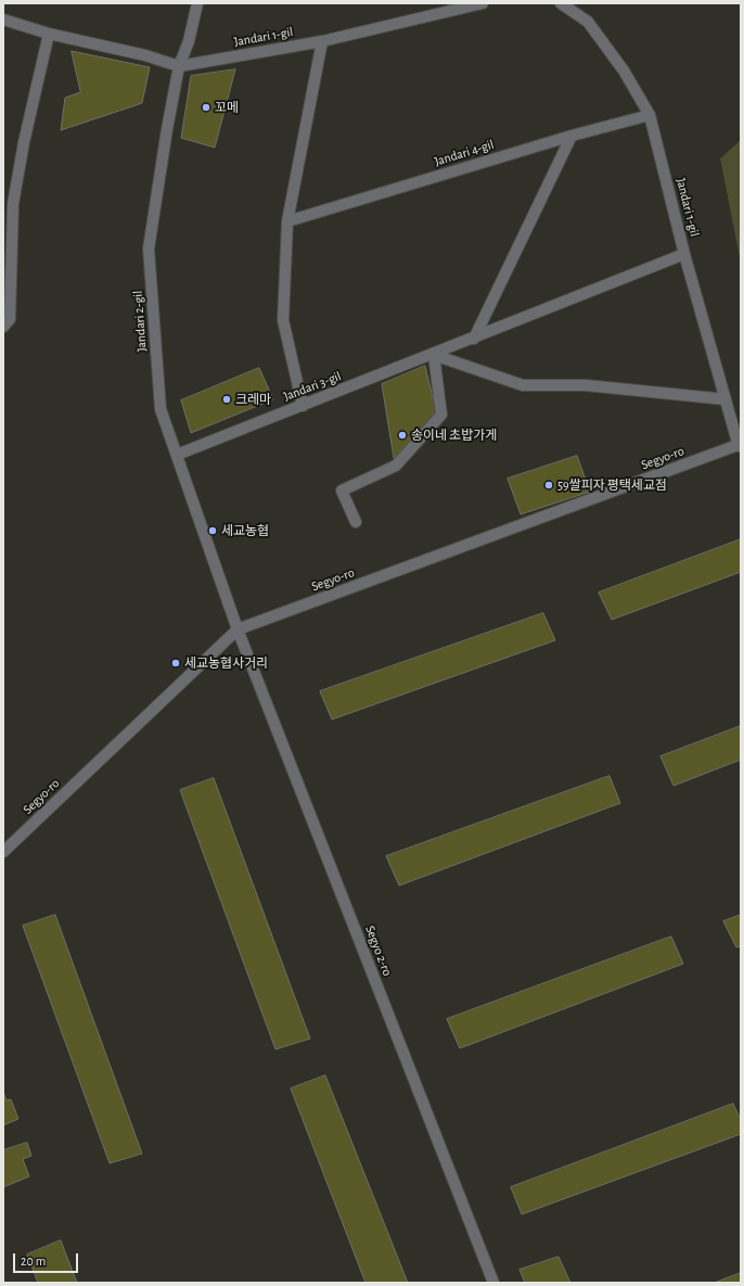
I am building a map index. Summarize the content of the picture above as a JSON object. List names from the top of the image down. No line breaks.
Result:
{"streets":{"street":["Jandari 1-gil","Jandari 4-gil","Jandari 2-gil","Jandari 3-gil","Segyo-ro","Segyo 2-ro"]},"crossings":[["Jandari 1-gil","Jandari 4-gil"],["Jandari 1-gil","Jandari 2-gil"],["Jandari 1-gil","Jandari 3-gil"],["Jandari 1-gil","Segyo-ro"],["Jandari 2-gil","Jandari 3-gil"],["Jandari 2-gil","Segyo-ro"],["Jandari 2-gil","Segyo 2-ro"],["Segyo-ro","Segyo 2-ro"]],"places":["꼬메","크레마","송이네 초밥가게","59쌀피자 평택세교점","세교농협","세교농협사거리"],"scale_bar":"20 m"}
